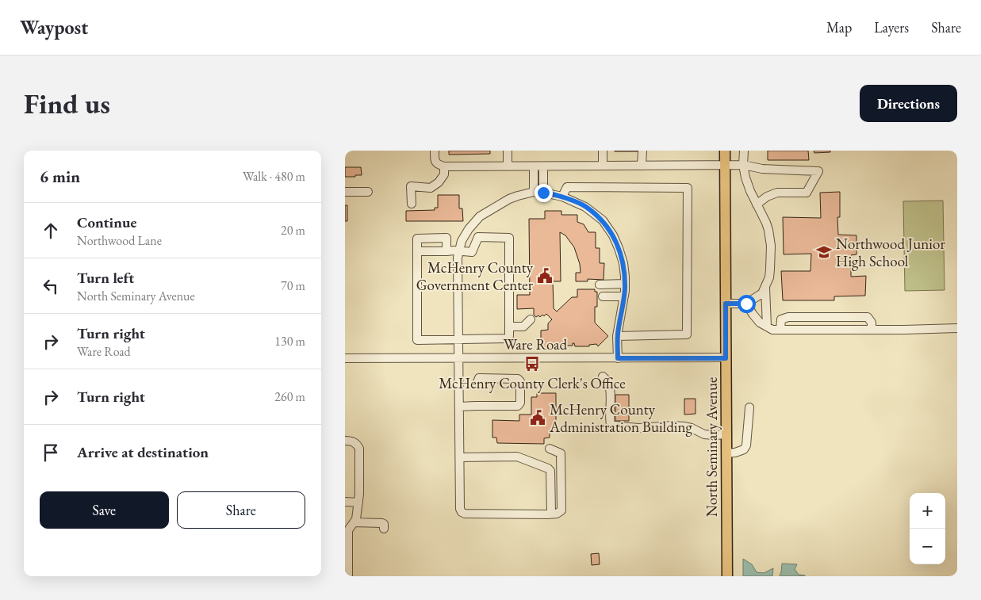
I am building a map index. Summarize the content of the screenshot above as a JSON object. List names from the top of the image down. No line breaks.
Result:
{"streets":{"main road":["North Seminary Avenue"],"street":["Ware Road"]},"crossings":[["Ware Road","North Seminary Avenue"]],"places":{"school or university":["Northwood Junior High School"],"public building":["McHenry County Government Center","McHenry County Administration Building"],"bus stop":["McHenry County Clerk's Office"]},"page":{"header":"Waypost","nav":["Map","Layers","Share"],"buttons":["Directions",["Save","Share"]],"title":"Find us","heading":["6 min","Walk · 480 m"],"list":[["Continue","Northwood Lane","20 m"],["Turn left","North Seminary Avenue","70 m"],["Turn right","Ware Road","130 m"],["Turn right","260 m"],"Arrive at destination"],"map_buttons":["+","−"]}}
